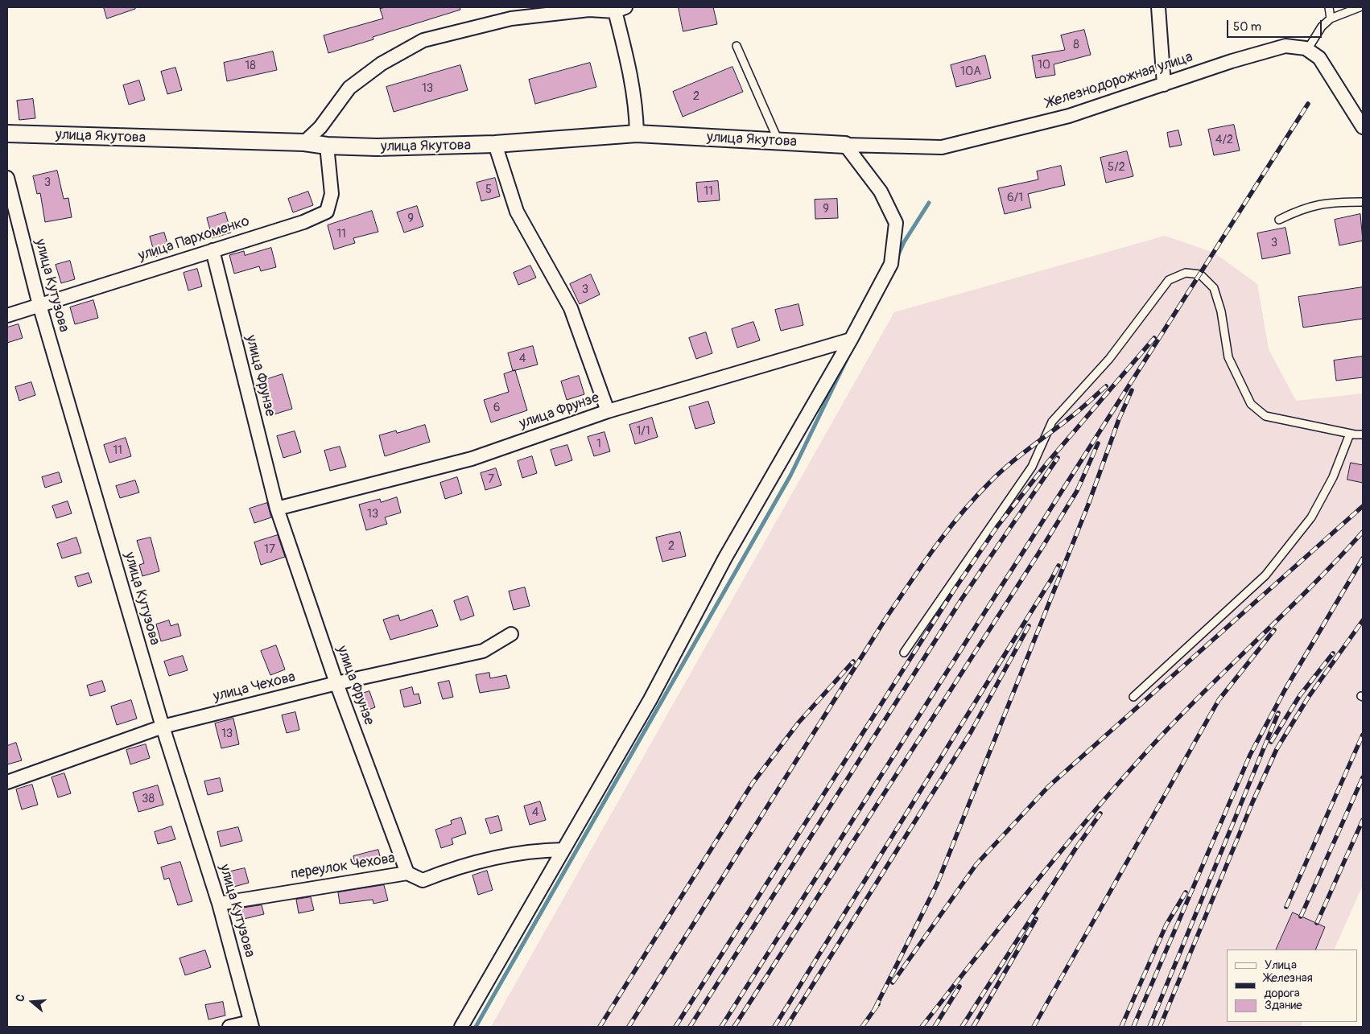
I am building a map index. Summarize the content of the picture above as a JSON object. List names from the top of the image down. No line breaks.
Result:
{"streets":{"street":["Железнодорожная улица","улица Якутова","улица Пархоменко","улица Кутузова","улица Фрунзе","улица Чехова","переулок Чехова"]},"crossings":[["Железнодорожная улица","улица Якутова"],["улица Якутова","улица Пархоменко"],["улица Пархоменко","улица Кутузова"],["улица Пархоменко","улица Фрунзе"],["улица Кутузова","улица Чехова"],["улица Кутузова","переулок Чехова"],["улица Фрунзе","улица Чехова"],["улица Фрунзе","переулок Чехова"]],"house_numbers":["8","10","18","10А","13","2","4/2","5/2","3","5","11","6/1","9","9","11","3","3","4","6","1/1","1","11","7","13","2","17","13","38","4"],"legend":["Улица","Железная дорога","Здание"],"scale_bar":"50 m","north":"left"}
